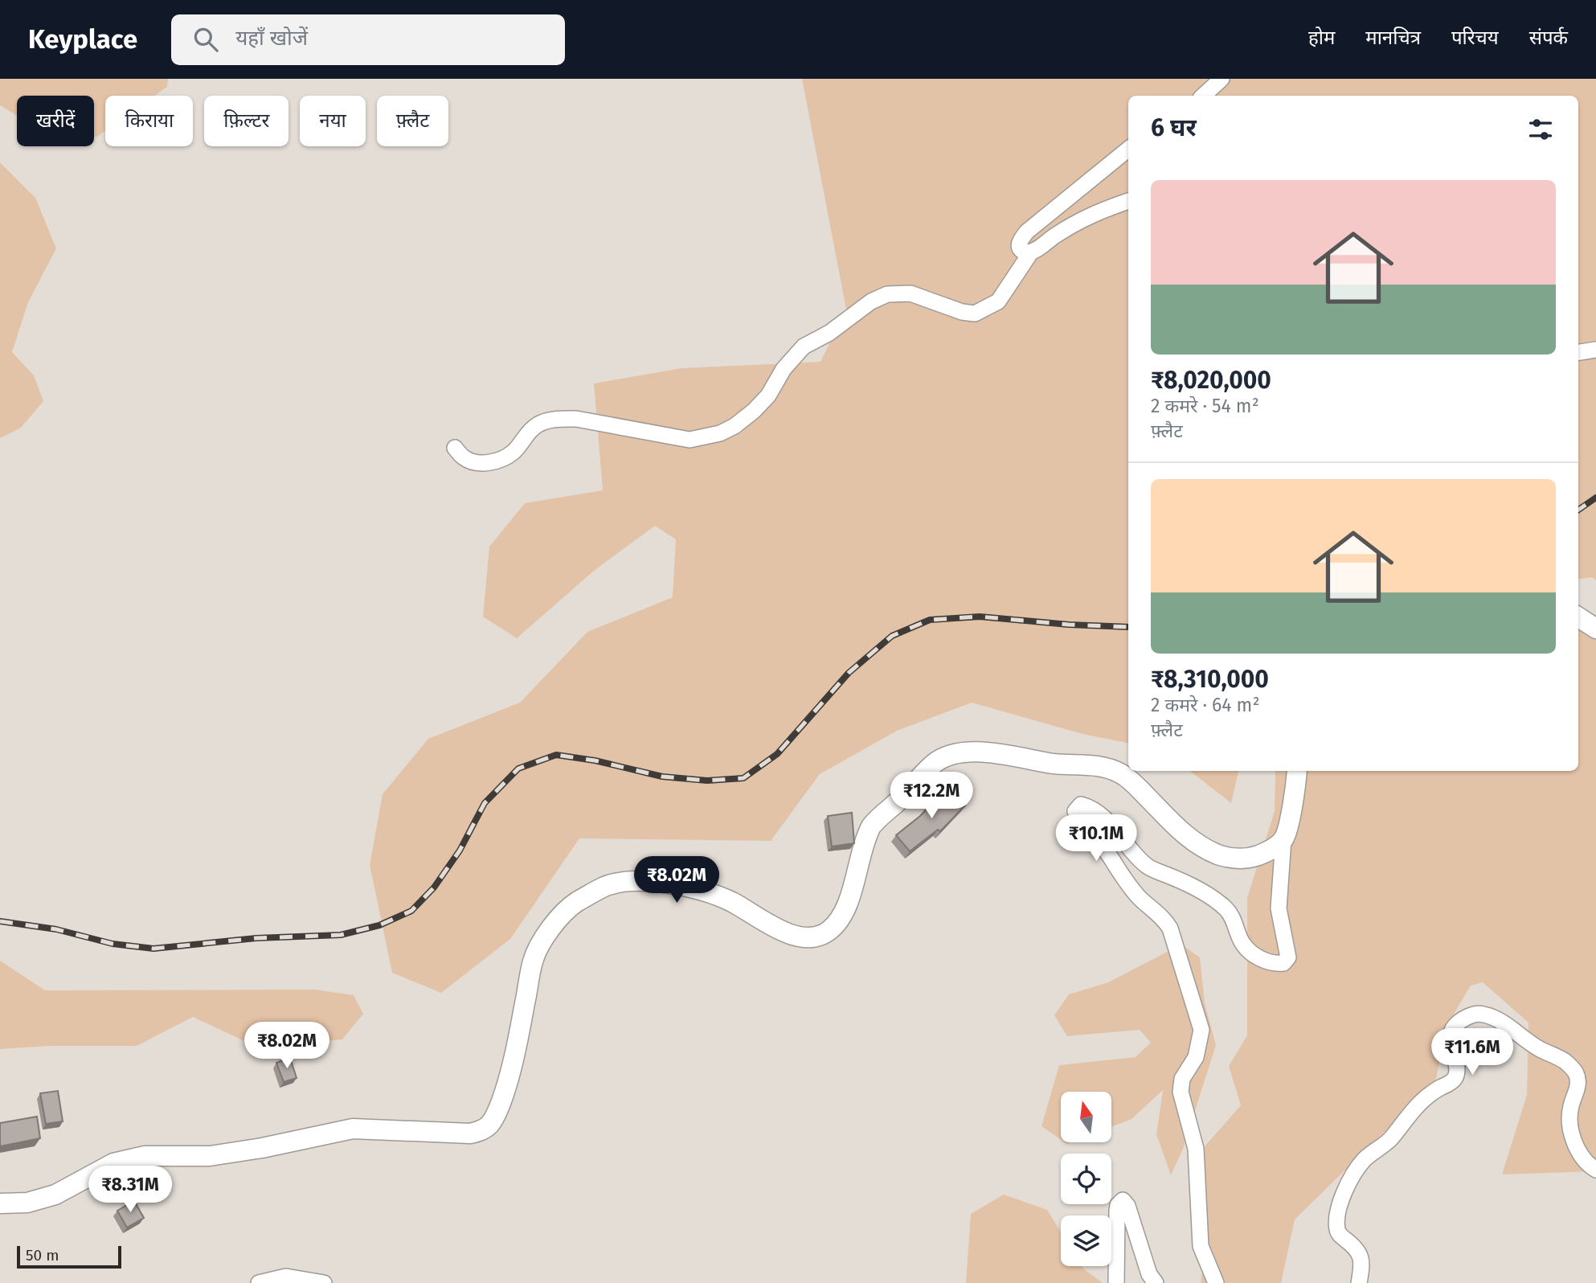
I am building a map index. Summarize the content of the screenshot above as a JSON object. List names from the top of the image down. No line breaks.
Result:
{"scale_bar":"50 m","north":"top","page":{"header":"Keyplace","search":"यहाँ खोजें","nav":["होम","मानचित्र","परिचय","संपर्क"],"chip":["खरीदें","किराया","फ़िल्टर","नया","फ़्लैट"],"heading":"6 घर","list":[{"name":"₹8,020,000","note":"2 कमरे · 54 m² · फ़्लैट"},{"name":"₹8,310,000","note":"2 कमरे · 64 m² · फ़्लैट"}],"price":["₹12.2M","₹10.1M","₹8.02M","₹8.02M","₹11.6M","₹8.31M"],"scale":"50 m"}}
